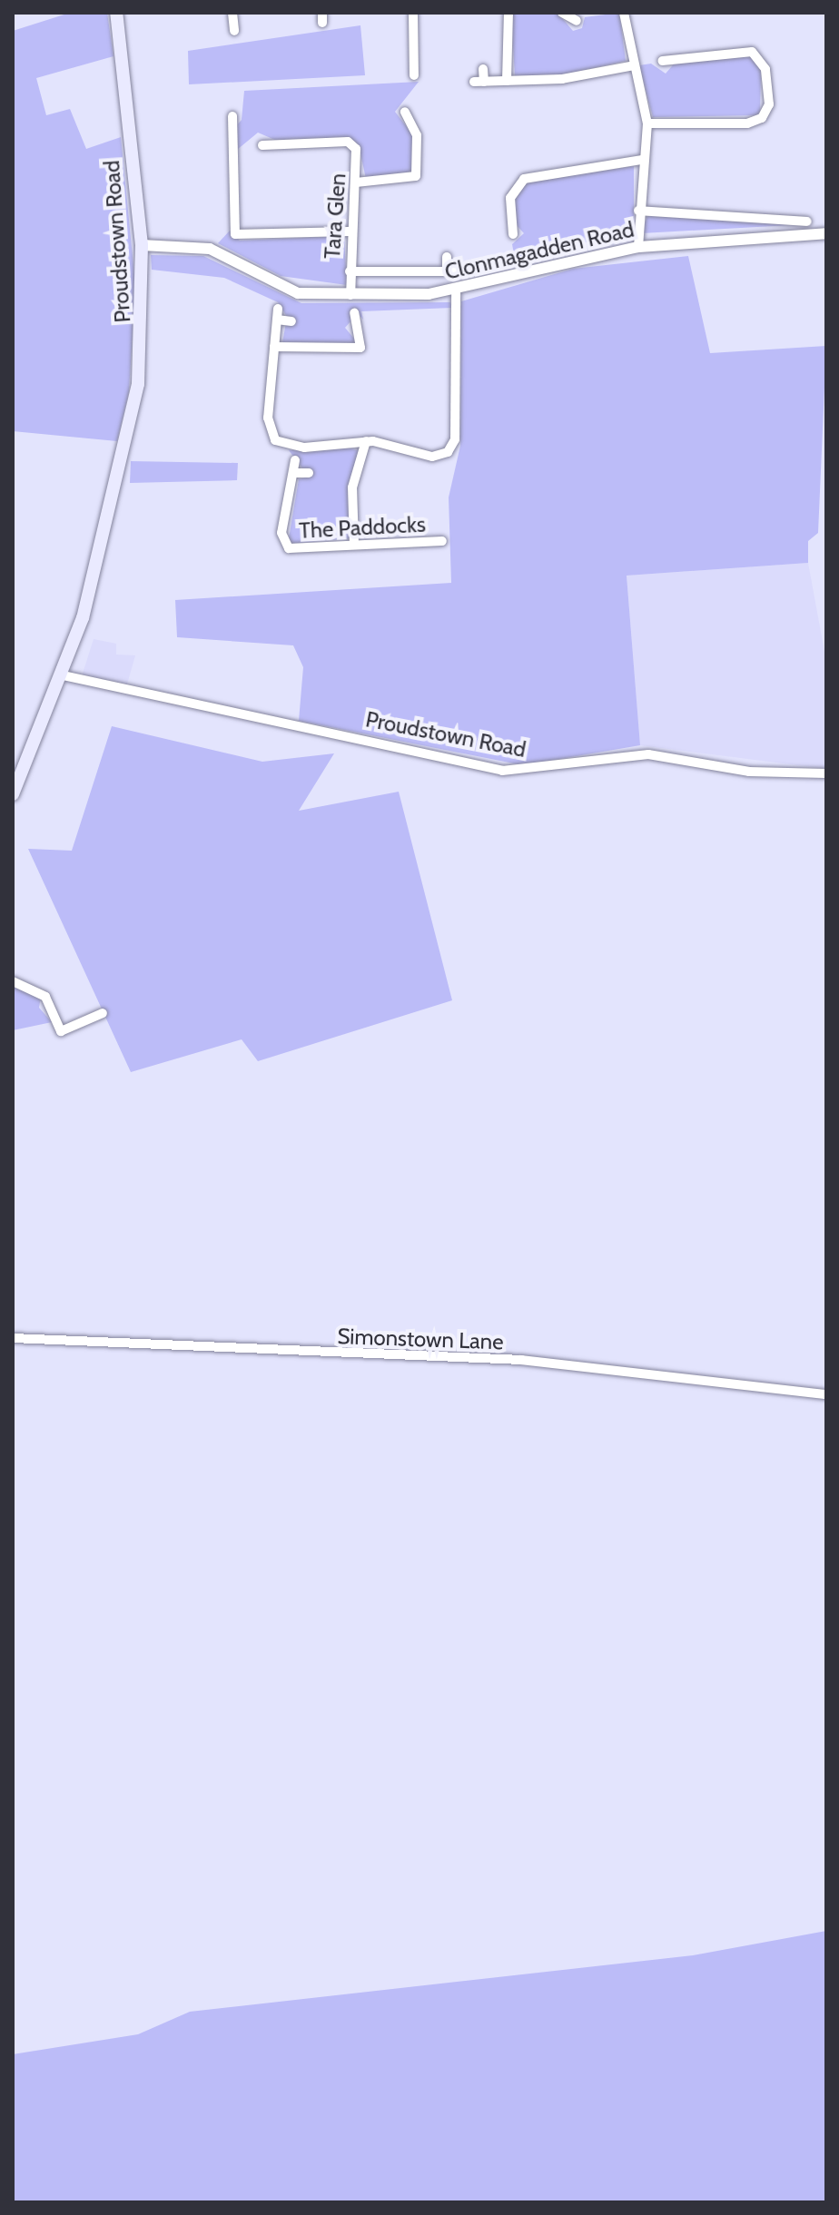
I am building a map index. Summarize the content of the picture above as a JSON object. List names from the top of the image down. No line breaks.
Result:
{"streets":{"main road":["Proudstown Road"],"street":["Tara Glen","Clonmagadden Road","The Paddocks","Simonstown Lane"]},"crossings":[["Tara Glen","Clonmagadden Road"],["Proudstown Road","Clonmagadden Road"]]}
